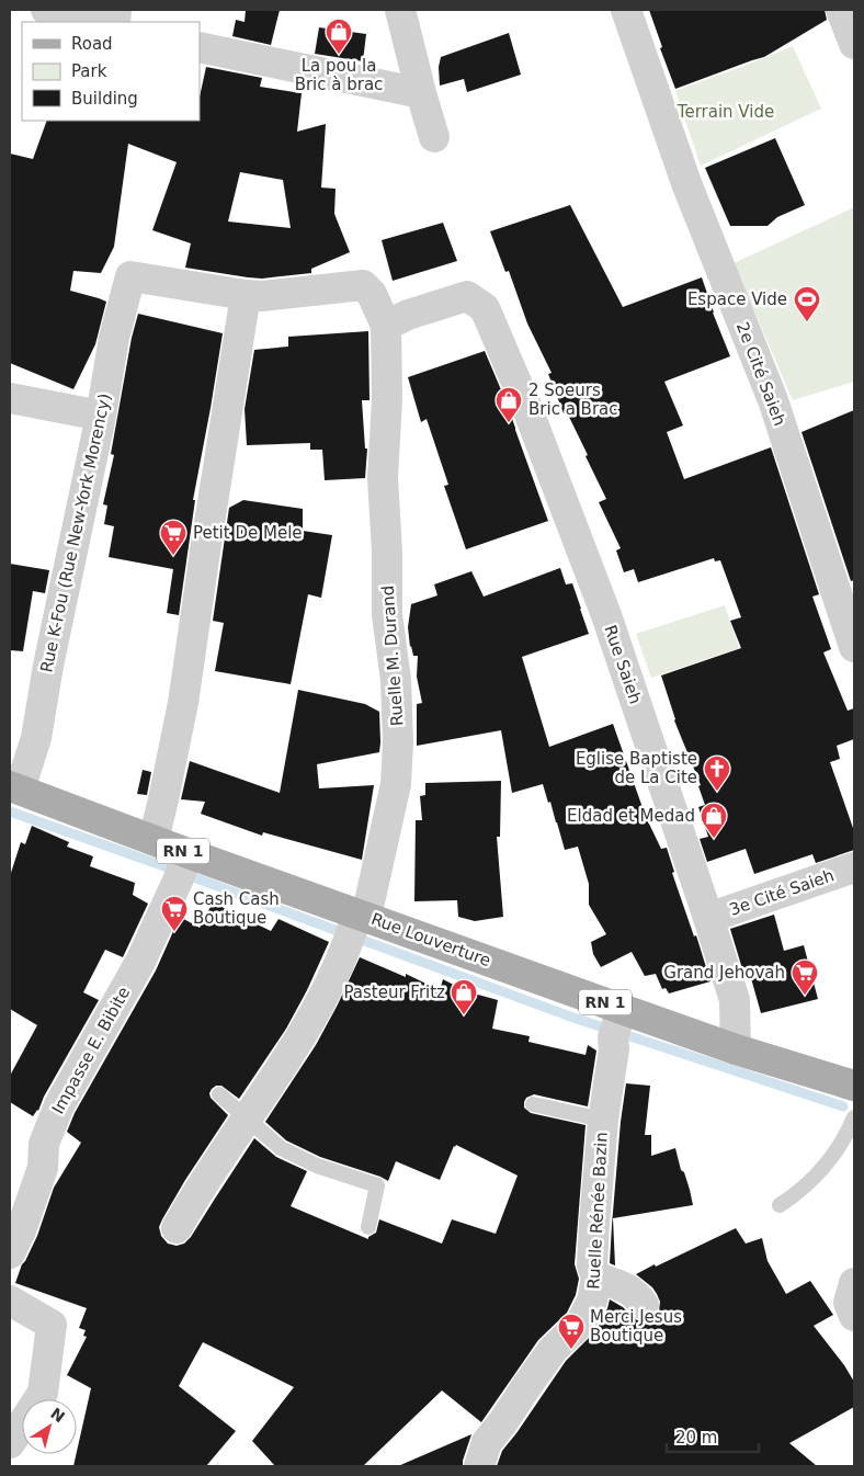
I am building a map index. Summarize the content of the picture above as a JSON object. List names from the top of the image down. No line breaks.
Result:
{"streets":{"main road":["RN 1","Rue Louverture"],"street":["2e Cité Saieh","Rue K-Fou (Rue New-York Morency)","Ruelle M. Durand","Rue Saieh","3e Cité Saieh","Impasse E. Bibite","Ruelle Rénée Bazin"]},"crossings":[["Rue K-Fou (Rue New-York Morency)","Rue Louverture"],["Ruelle M. Durand","Rue Saieh"],["Ruelle M. Durand","Rue Louverture"],["Rue Saieh","3e Cité Saieh"],["Rue Saieh","Rue Louverture"],["Rue Louverture","Impasse E. Bibite"],["Rue Louverture","Ruelle Rénée Bazin"]],"parks":["Terrain Vide"],"places":{"shop":["La pou la Bric à brac","2 Soeurs Bric a Brac","Eldad et Medad","Pasteur Fritz"],"sports":["Espace Vide"],"supermarket":["Petit De Mele","Cash Cash Boutique","Grand Jehovah","Merci Jesus Boutique"],"church":["Eglise Baptiste de La Cite"]},"legend":["Road","Park","Building"],"scale_bar":"20 m","north":"top right"}
